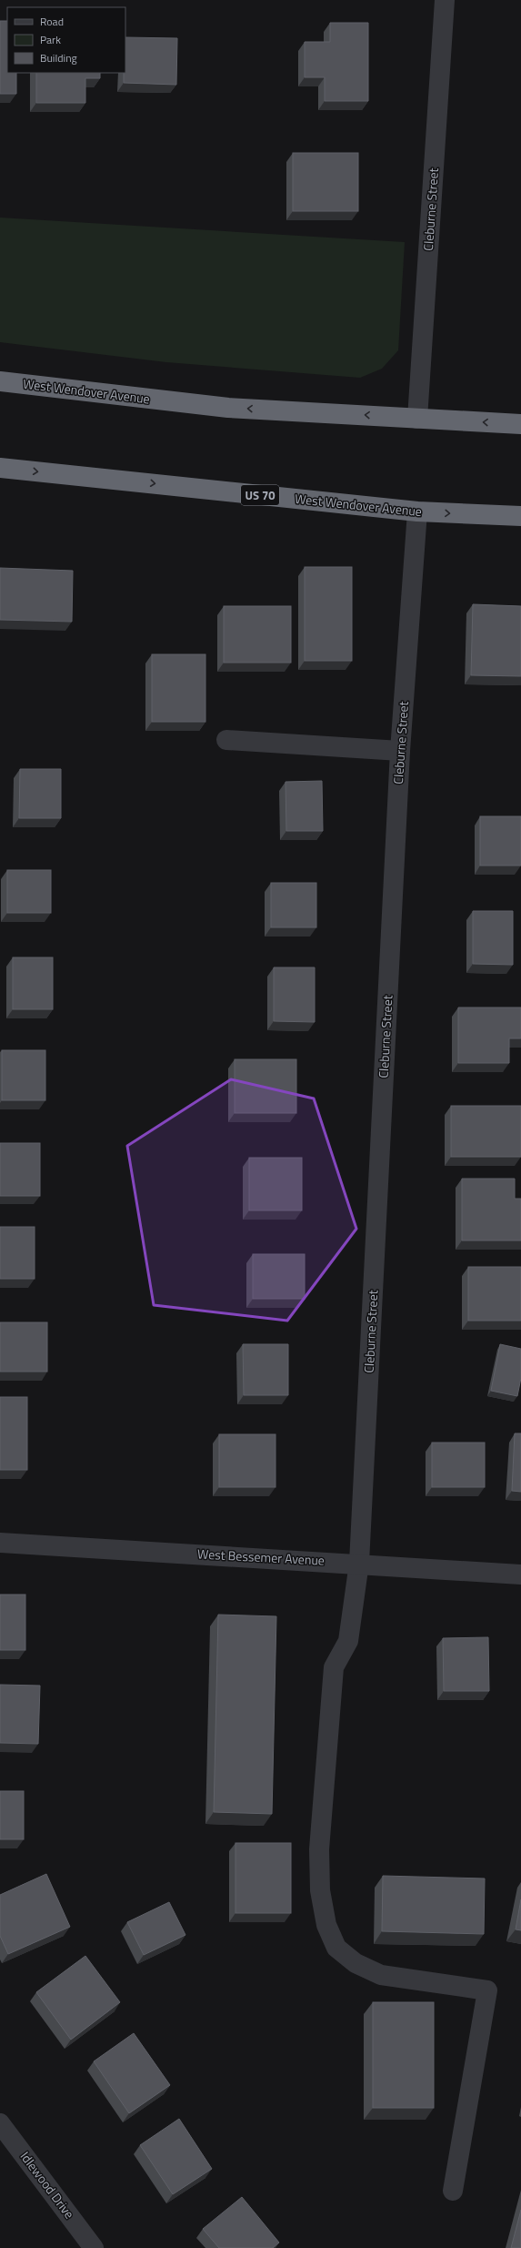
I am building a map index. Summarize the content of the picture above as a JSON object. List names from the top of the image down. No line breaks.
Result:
{"streets":{"highway":["West Wendover Avenue","US 70"],"street":["Cleburne Street","West Bessemer Avenue","Idlewood Drive"]},"crossings":[["Cleburne Street","West Wendover Avenue"],["Cleburne Street","West Bessemer Avenue"]],"legend":["Road","Park","Building"]}
